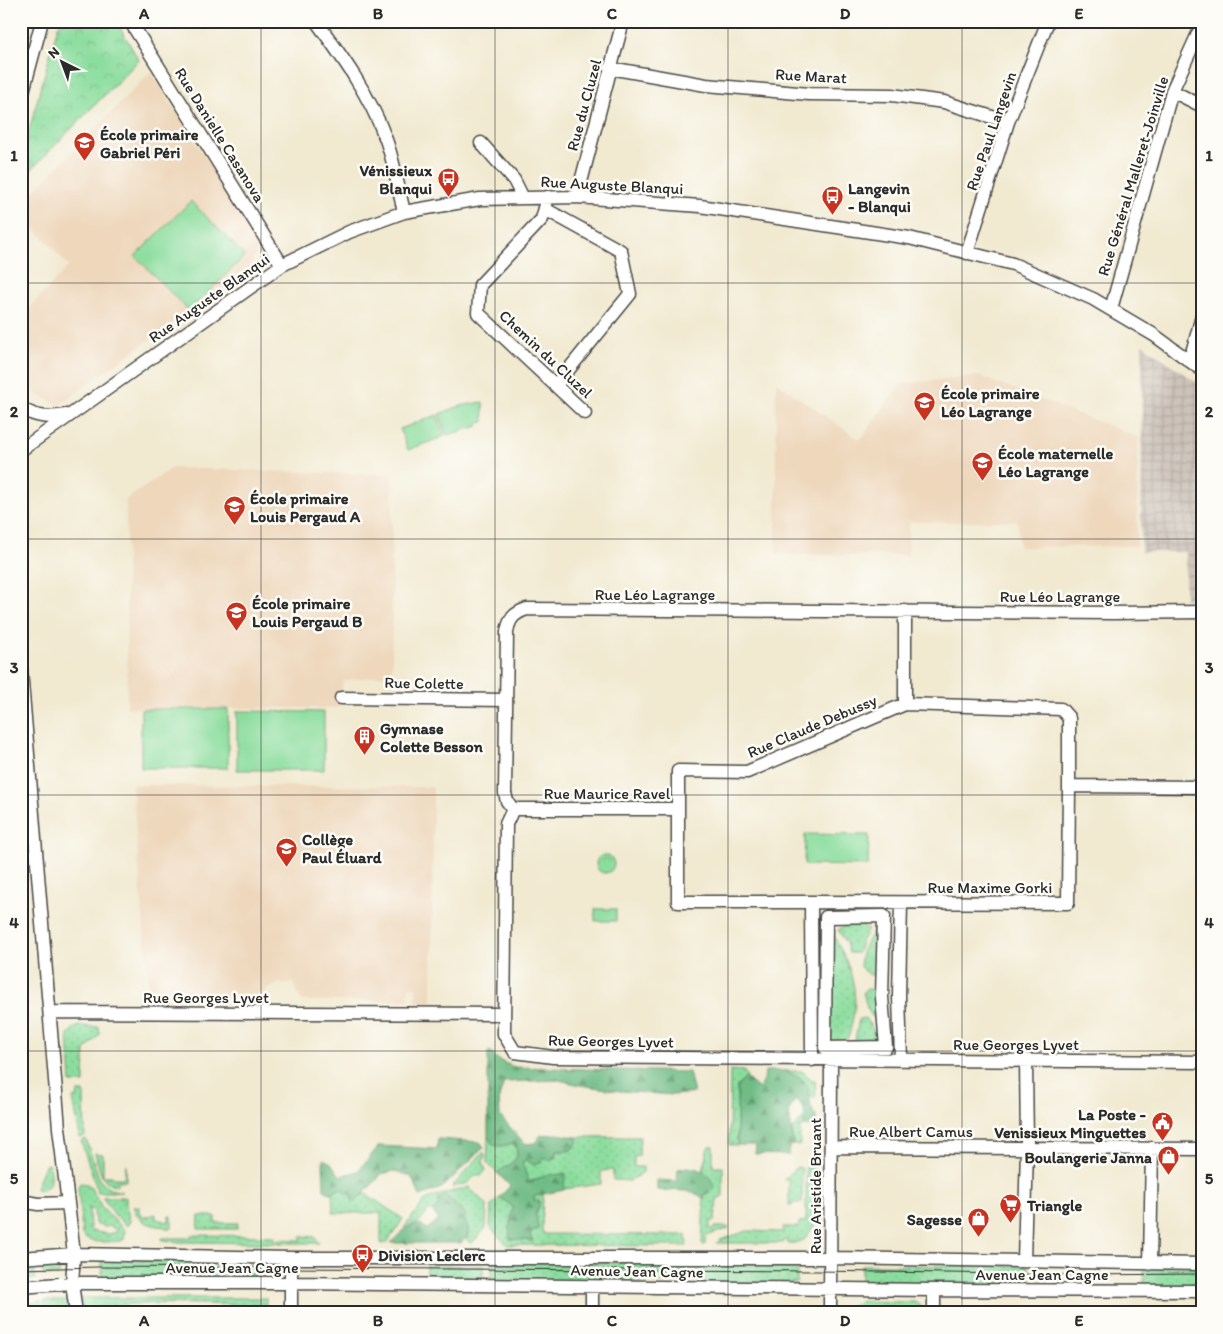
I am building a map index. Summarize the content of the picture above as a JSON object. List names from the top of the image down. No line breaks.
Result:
{"streets":{"street":["Rue Marat","Rue du Cluzel","Rue Paul Langevin","Rue Danielle Casanova","Rue Général Malleret-Joinville","Rue Auguste Blanqui","Chemin du Cluzel","Rue Léo Lagrange","Rue Colette","Rue Claude Debussy","Rue Maurice Ravel","Rue Maxime Gorki","Rue Georges Lyvet","Rue Albert Camus","Rue Aristide Bruant","Avenue Jean Cagne"]},"crossings":[["Rue Marat","Rue du Cluzel"],["Rue Marat","Rue Paul Langevin"],["Rue du Cluzel","Rue Auguste Blanqui"],["Rue Paul Langevin","Rue Auguste Blanqui"],["Rue Danielle Casanova","Rue Auguste Blanqui"],["Rue Général Malleret-Joinville","Rue Auguste Blanqui"],["Rue Auguste Blanqui","Chemin du Cluzel"],["Rue Léo Lagrange","Rue Colette"],["Rue Léo Lagrange","Rue Maurice Ravel"],["Rue Claude Debussy","Rue Maurice Ravel"],["Rue Claude Debussy","Rue Maxime Gorki"],["Rue Maurice Ravel","Rue Maxime Gorki"],["Rue Georges Lyvet","Rue Aristide Bruant"],["Rue Albert Camus","Rue Aristide Bruant"],["Rue Aristide Bruant","Avenue Jean Cagne"]],"places":{"school or university":["École primaire Gabriel Péri","École primaire Léo Lagrange","École maternelle Léo Lagrange","École primaire Louis Pergaud A","École primaire Louis Pergaud B","Collège Paul Éluard"],"bus stop":["Vénissieux Blanqui","Langevin - Blanqui","Division Leclerc"],"building":["Gymnase Colette Besson"],"public building":["La Poste - Venissieux Minguettes"],"shop":["Boulangerie Janna","Sagesse"],"supermarket":["Triangle"]},"north":"top left","grid":{"columns":["A","B","C","D","E"],"rows":["1","2","3","4","5"]}}
